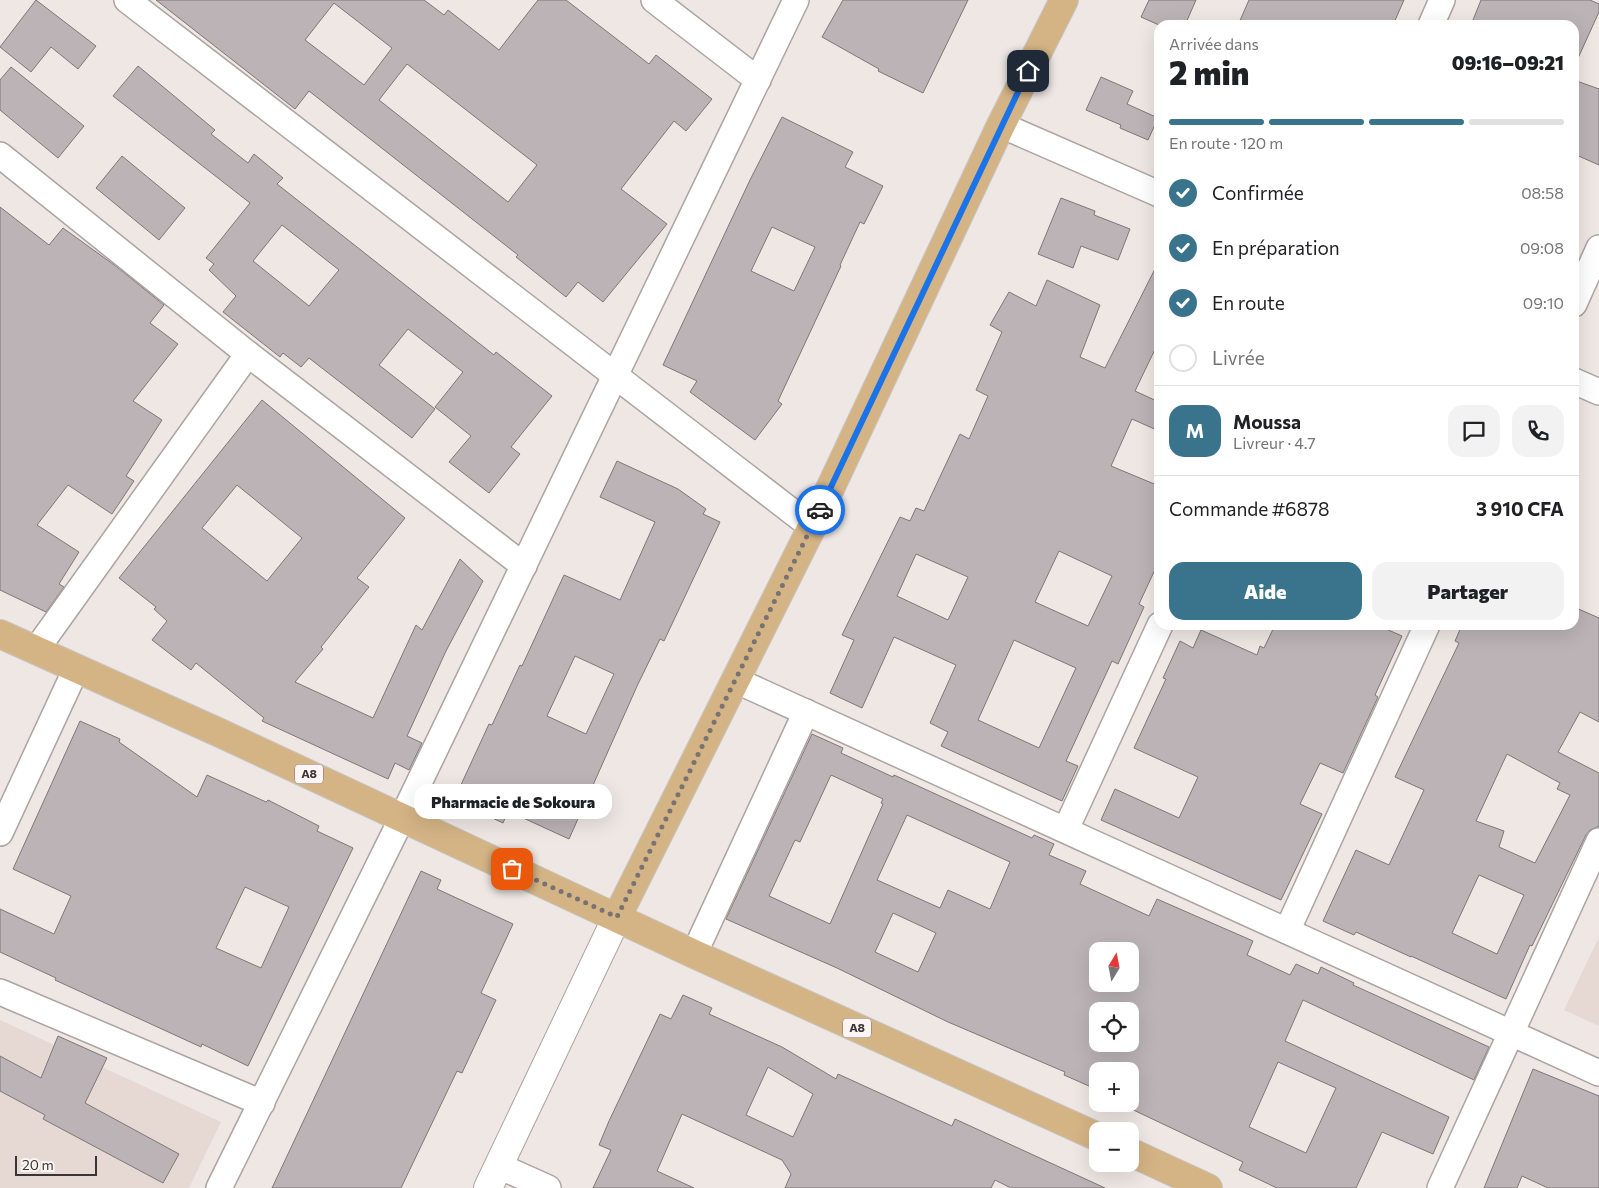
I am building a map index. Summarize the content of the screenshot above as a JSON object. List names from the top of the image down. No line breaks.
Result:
{"streets":{"main road":["A8"]},"places":["Pharmacie de Sokoura"],"scale_bar":"20 m","north":"top","page":{"heading":["2 min","Arrivée dans","09:16–09:21"],"panel":["Moussa","Livreur · 4.7","Commande #6878","3 910 CFA"],"bar":"En route · 120 m","list":[["Confirmée","08:58"],["En préparation","09:08"],["En route","09:10"],"Livrée"],"round":"M","buttons":["Aide","Partager"],"bubble":"Pharmacie de Sokoura","map_buttons":["+","−"],"scale":"20 m"}}
